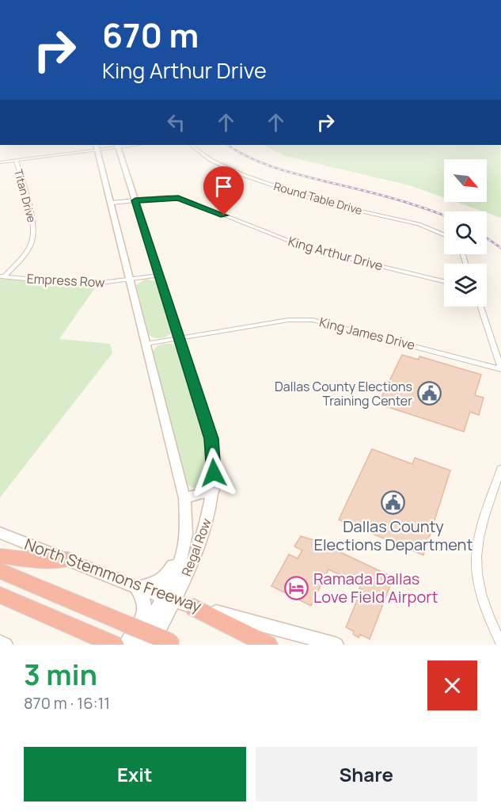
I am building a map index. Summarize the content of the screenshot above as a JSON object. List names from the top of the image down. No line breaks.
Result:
{"streets":{"main road":["Regal Row","North Stemmons Freeway"],"street":["Titan Drive","Round Table Drive","King Arthur Drive","Empress Row","King James Drive"]},"crossings":[["Titan Drive","Empress Row"],["King Arthur Drive","Regal Row"],["Empress Row","Regal Row"],["King James Drive","Regal Row"],["Regal Row","North Stemmons Freeway"]],"places":{"public building":["Dallas County Elections Training Center","Dallas County Elections Department"],"hotel":["Ramada Dallas Love Field Airport"]},"north":"bottom right","page":{"turn":["670 m","King Arthur Drive"],"heading":["3 min","870 m · 16:11"],"buttons":["Exit","Share"]}}
